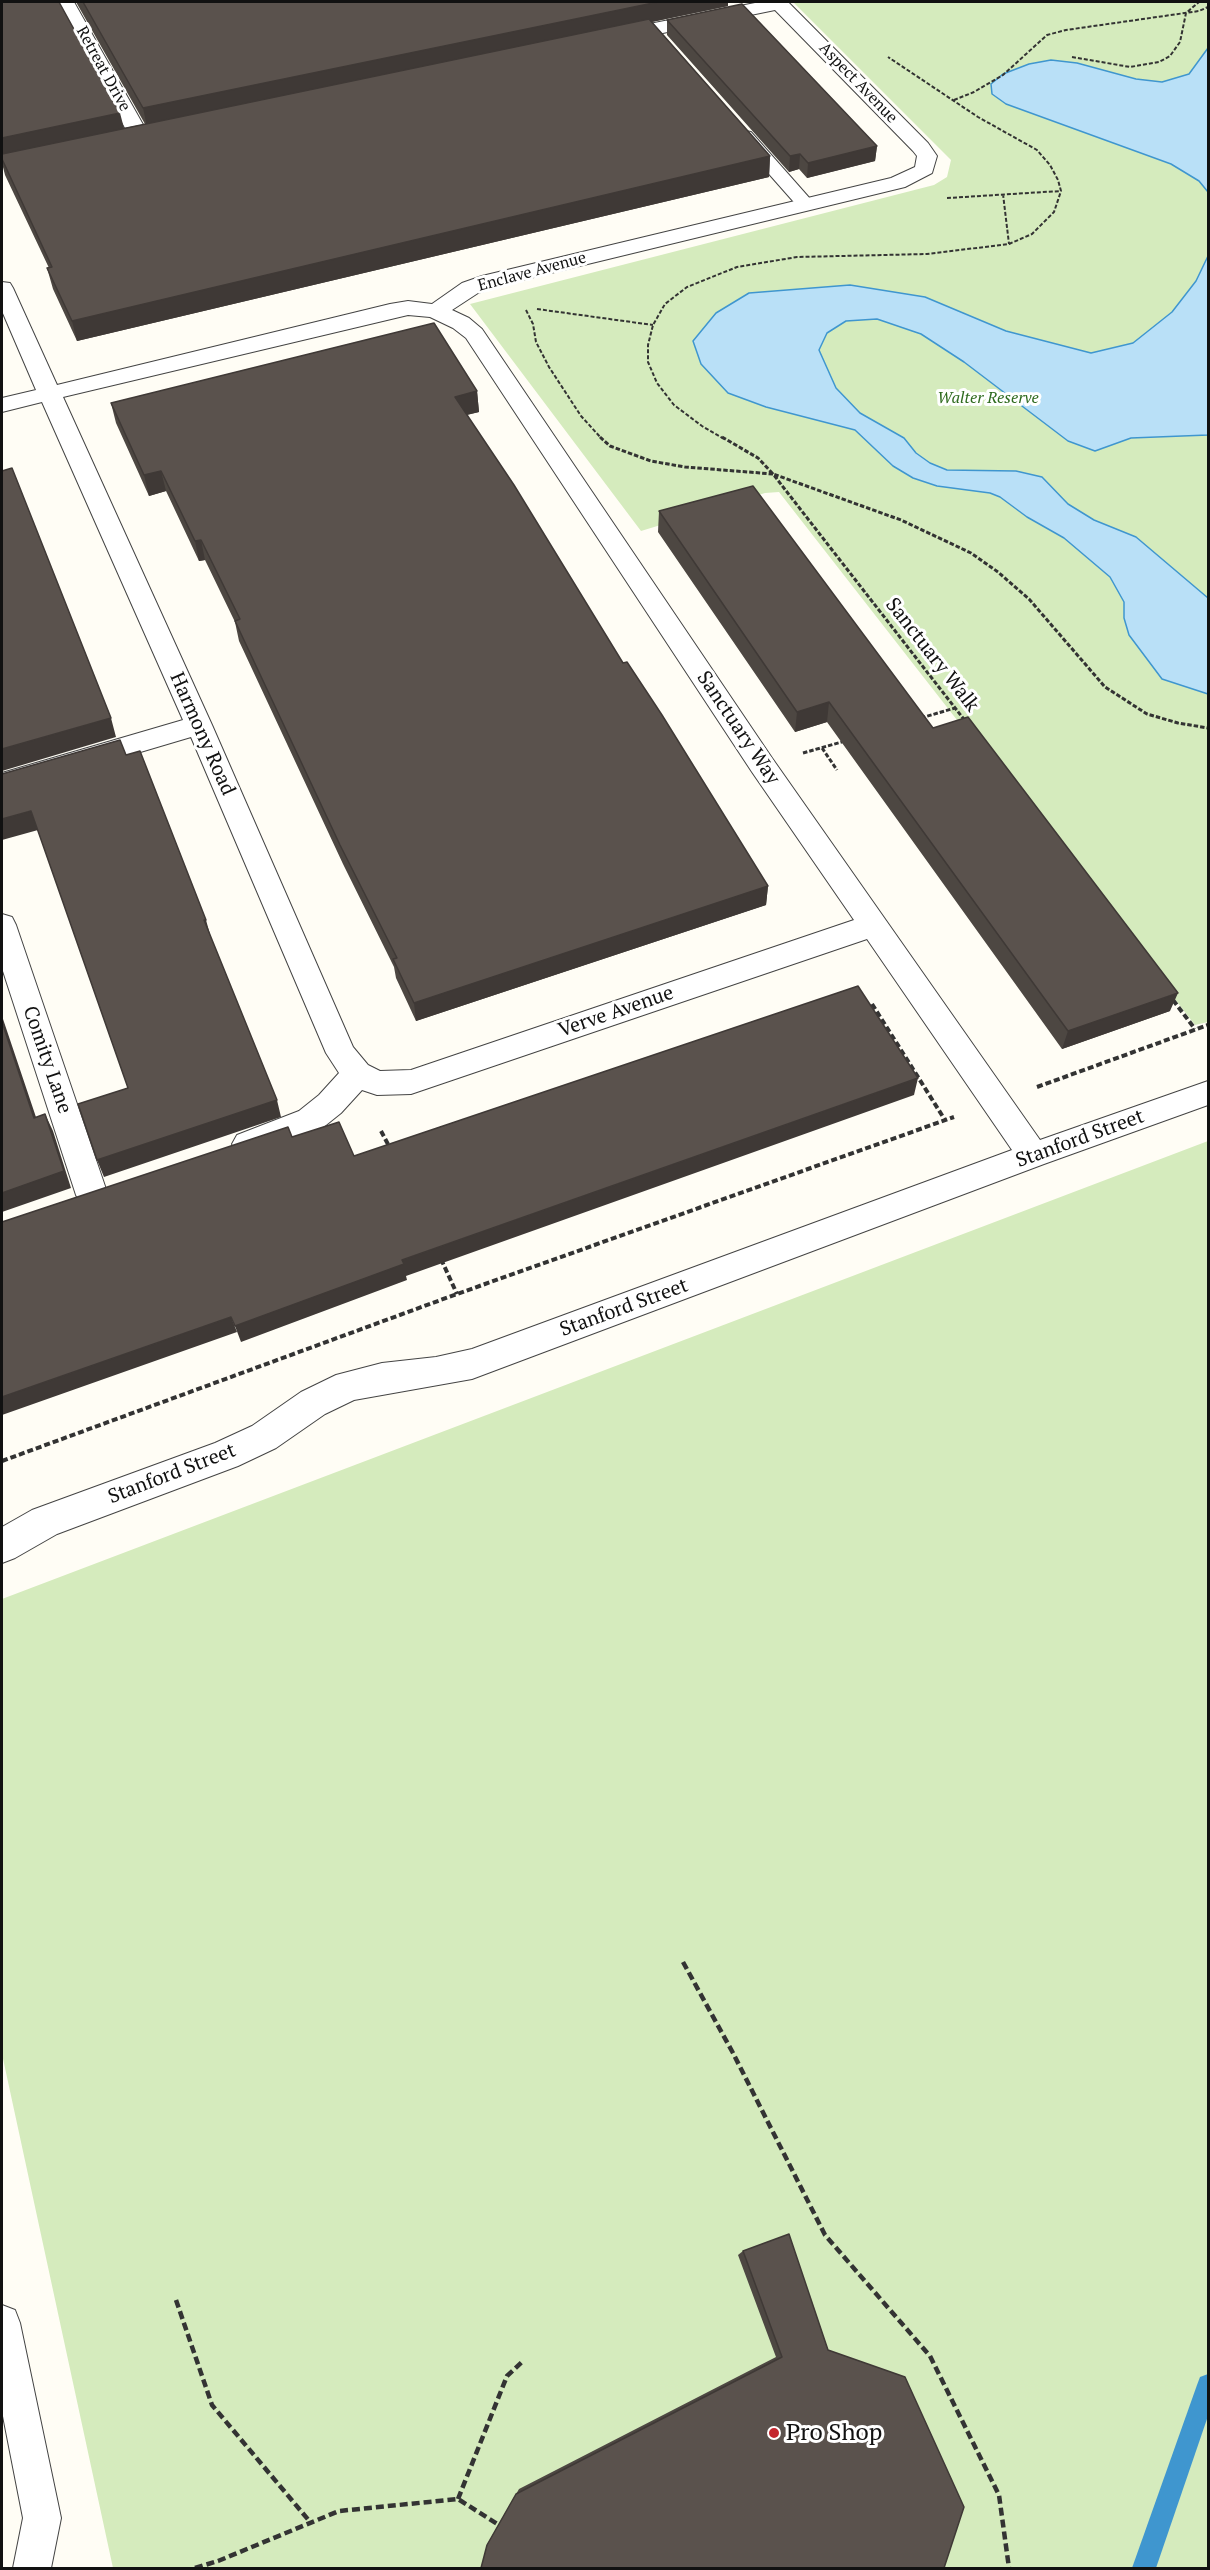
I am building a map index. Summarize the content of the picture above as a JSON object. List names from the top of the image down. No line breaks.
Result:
{"streets":{"street":["Retreat Drive","Aspect Avenue","Enclave Avenue","Sanctuary Way","Harmony Road","Verve Avenue","Comity Lane","Stanford Street"],"path":["Sanctuary Walk"]},"crossings":[["Aspect Avenue","Enclave Avenue"],["Enclave Avenue","Sanctuary Way"],["Sanctuary Way","Verve Avenue"],["Sanctuary Way","Stanford Street"],["Harmony Road","Verve Avenue"]],"parks":["Walter Reserve"],"places":["Pro Shop"]}
